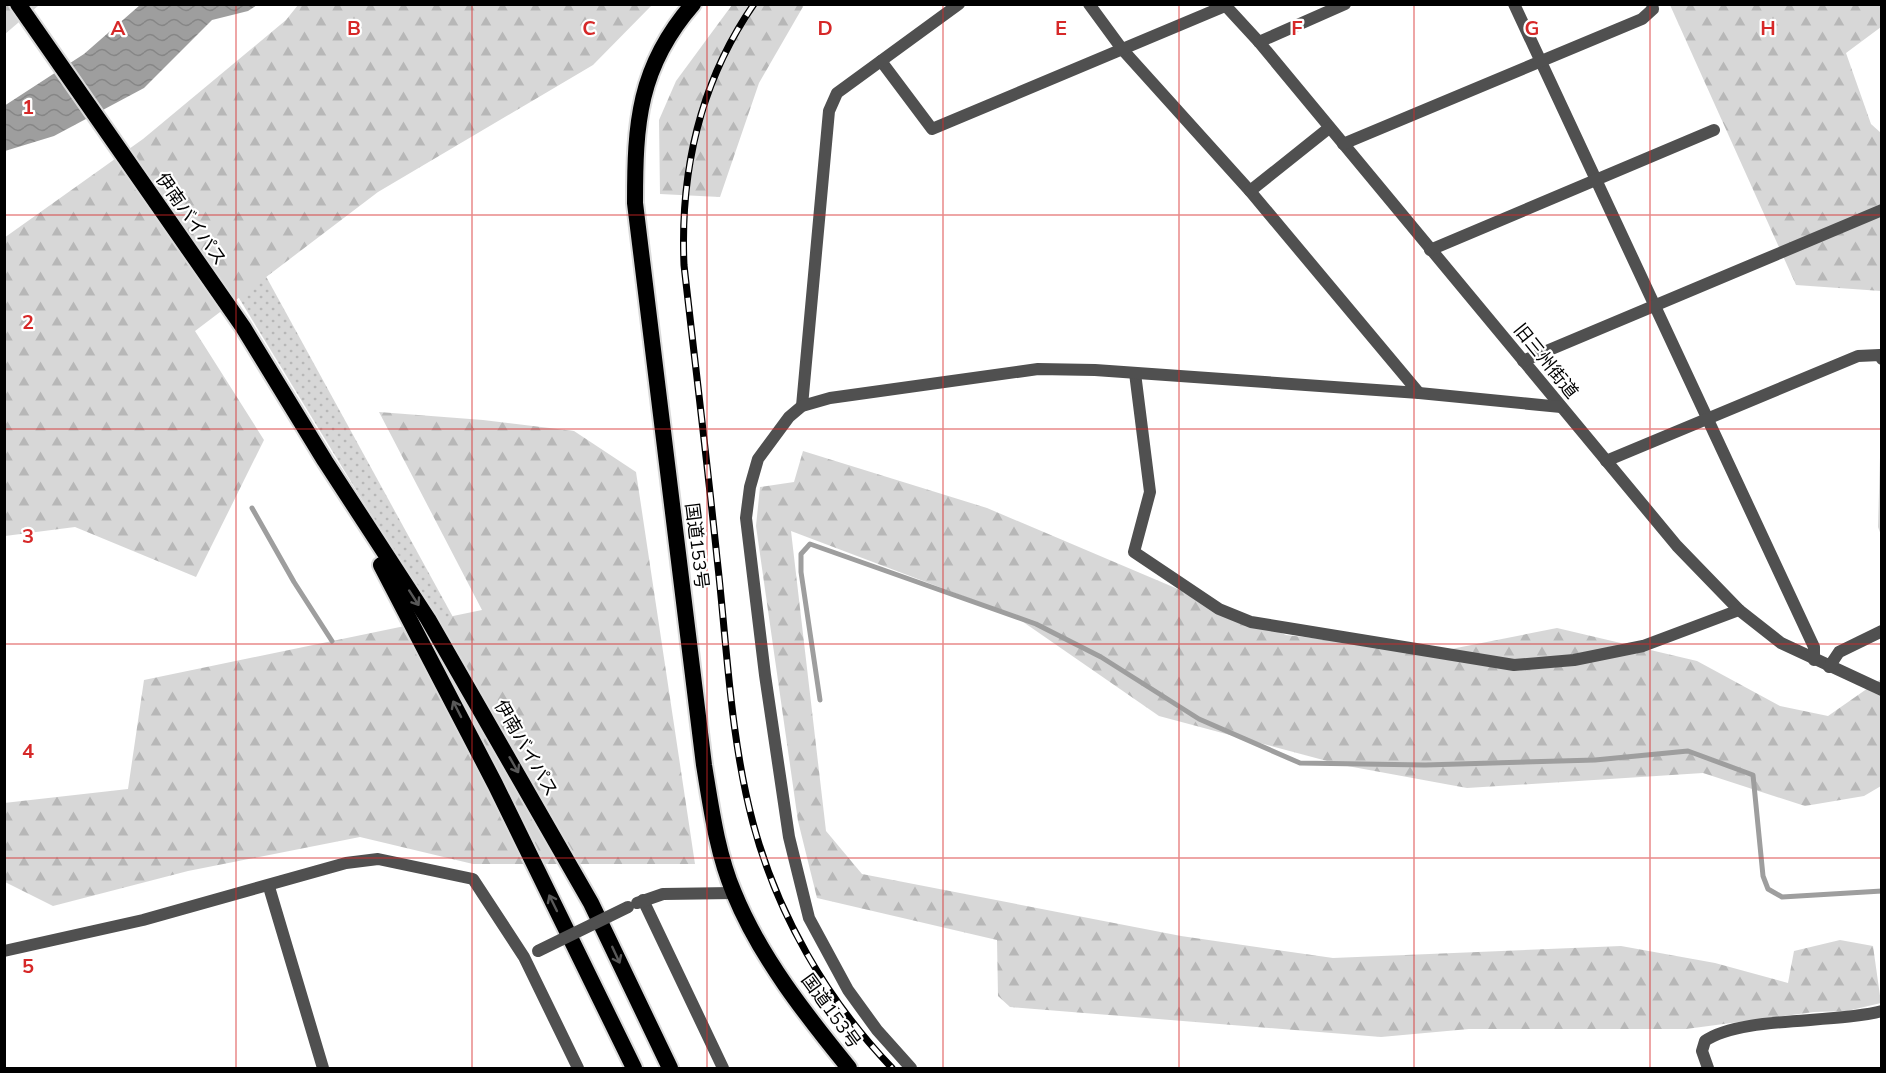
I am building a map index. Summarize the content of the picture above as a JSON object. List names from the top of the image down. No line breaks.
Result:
{"streets":{"highway":["伊南バイパス","国道153号"],"street":["旧三州街道"]},"grid":{"columns":["A","B","C","D","E","F","G","H"],"rows":["1","2","3","4","5"]}}
